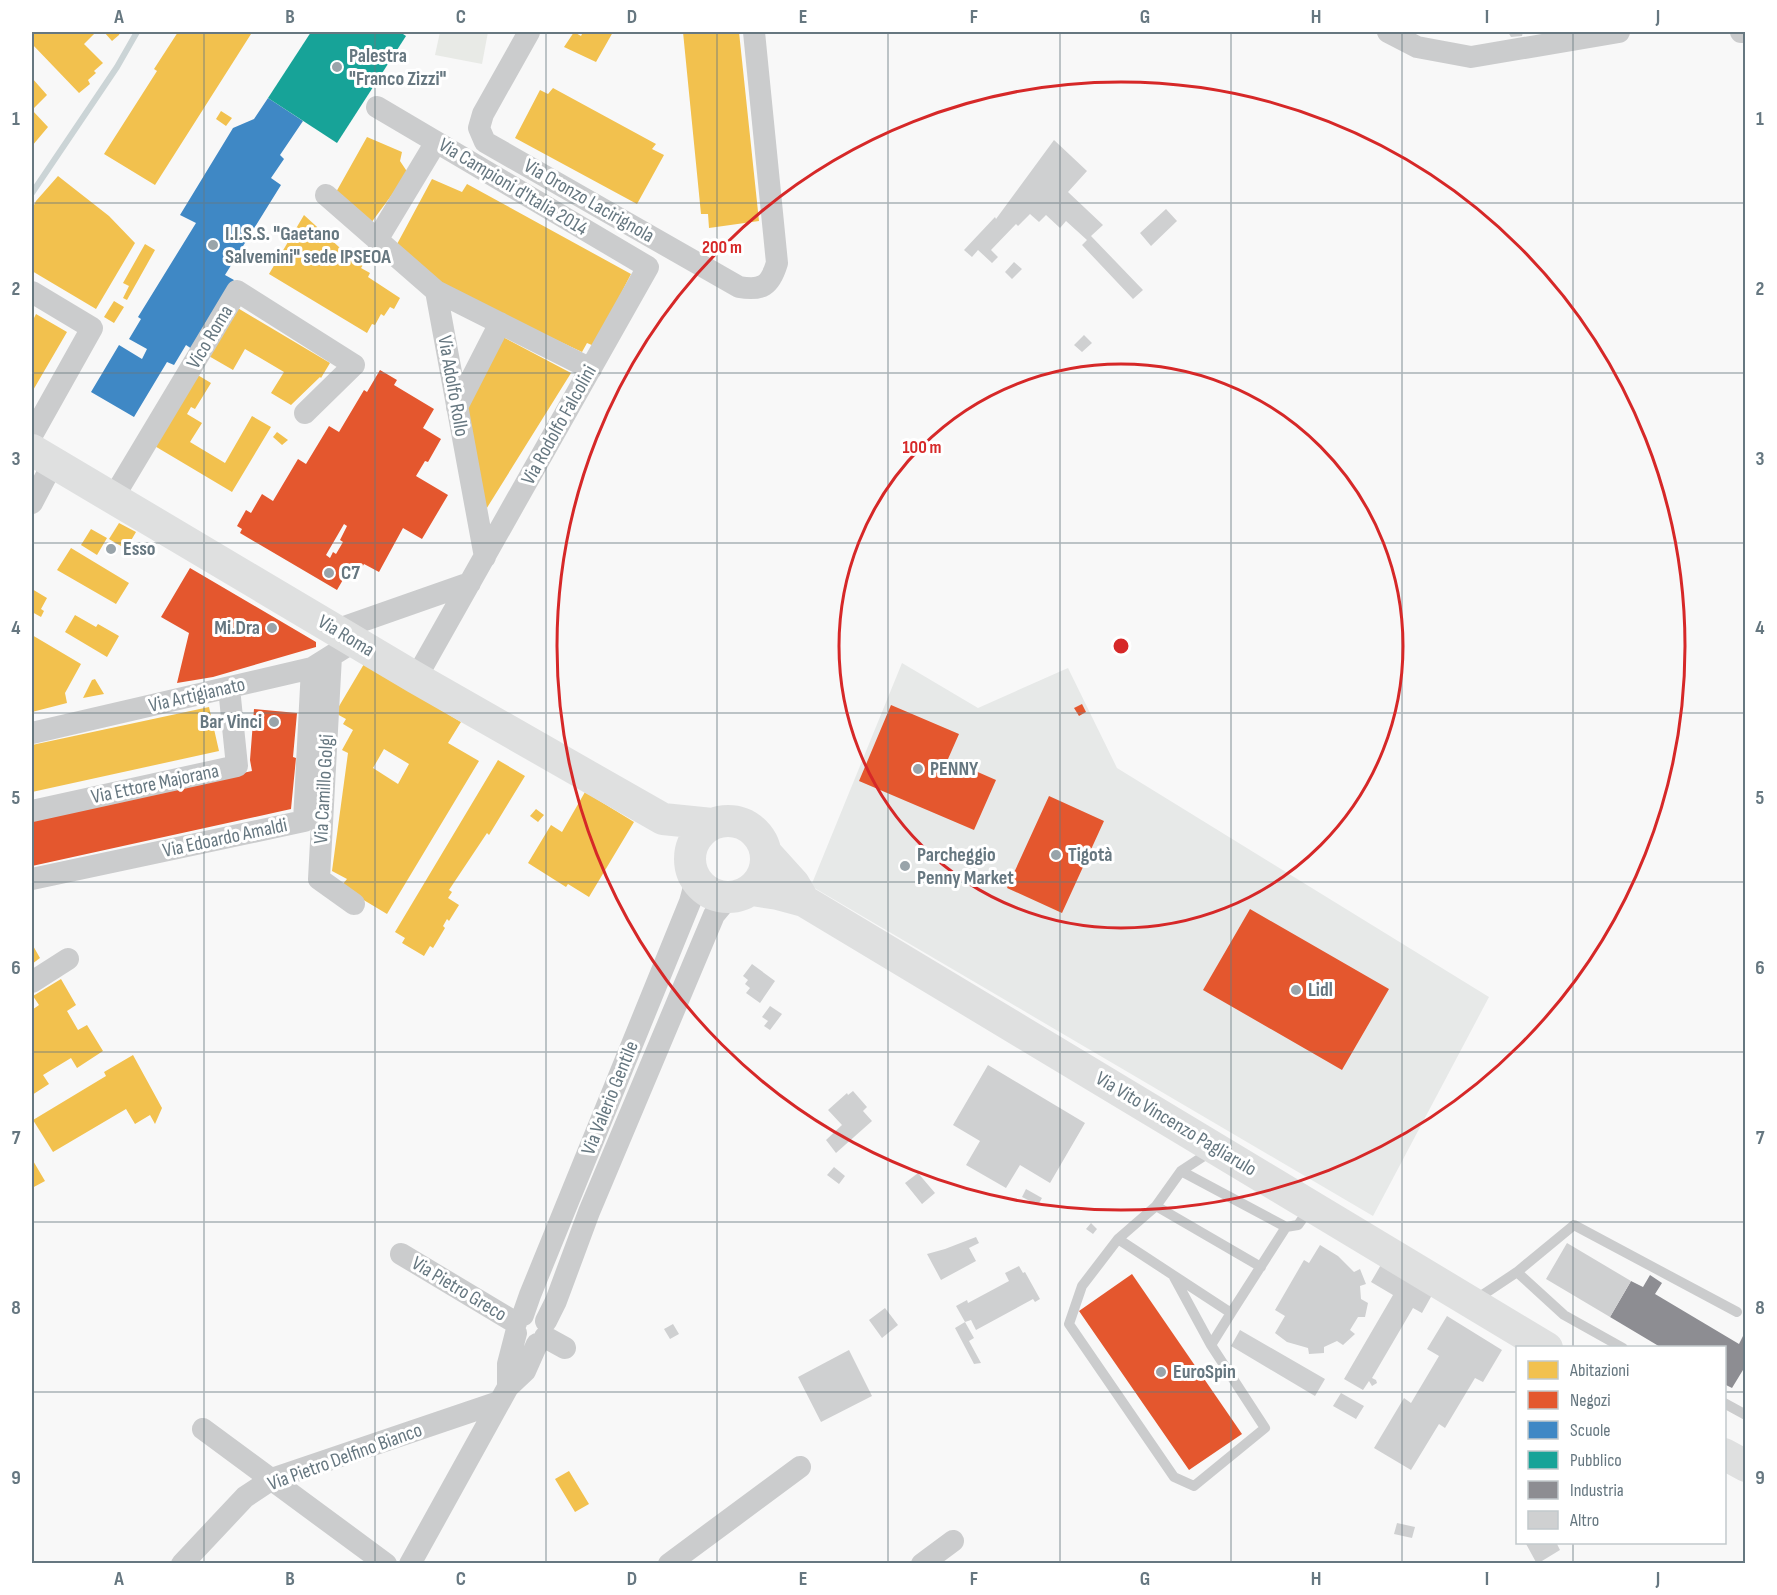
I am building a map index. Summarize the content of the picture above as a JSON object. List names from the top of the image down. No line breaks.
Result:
{"streets":{"street":["Via Campioni d'Italia 2014","Via Oronzo Lacirignola","Vico Roma","Via Adolfo Rollo","Via Rodolfo Falcolini","Via Roma","Via Artigianato","Via Ettore Majorana","Via Camillo Golgi","Via Edoardo Amaldi","Via Valerio Gentile","Via Vito Vincenzo Pagliarulo","Via Pietro Greco","Via Pietro Delfino Bianco"]},"crossings":[["Via Campioni d'Italia 2014","Via Rodolfo Falcolini"],["Vico Roma","Via Roma"],["Via Adolfo Rollo","Via Rodolfo Falcolini"],["Via Rodolfo Falcolini","Via Roma"],["Via Roma","Via Artigianato"],["Via Roma","Via Camillo Golgi"],["Via Roma","Via Valerio Gentile"],["Via Roma","Via Vito Vincenzo Pagliarulo"],["Via Artigianato","Via Ettore Majorana"],["Via Artigianato","Via Camillo Golgi"],["Via Artigianato","Via Edoardo Amaldi"],["Via Valerio Gentile","Via Vito Vincenzo Pagliarulo"],["Via Valerio Gentile","Via Pietro Greco"],["Via Valerio Gentile","Via Pietro Delfino Bianco"]],"places":["Palestra \"Franco Zizzi\"","I.I.S.S. \"Gaetano Salvemini\" sede IPSEOA","Esso","C7","Mi.Dra","Bar Vinci","PENNY","Tigotà","Parcheggio Penny Market","Lidl","EuroSpin"],"legend":["Abitazioni","Negozi","Scuole","Pubblico","Industria","Altro"],"grid":{"columns":["A","B","C","D","E","F","G","H","I","J"],"rows":["1","2","3","4","5","6","7","8","9"]},"rings":["200 m","100 m"]}
